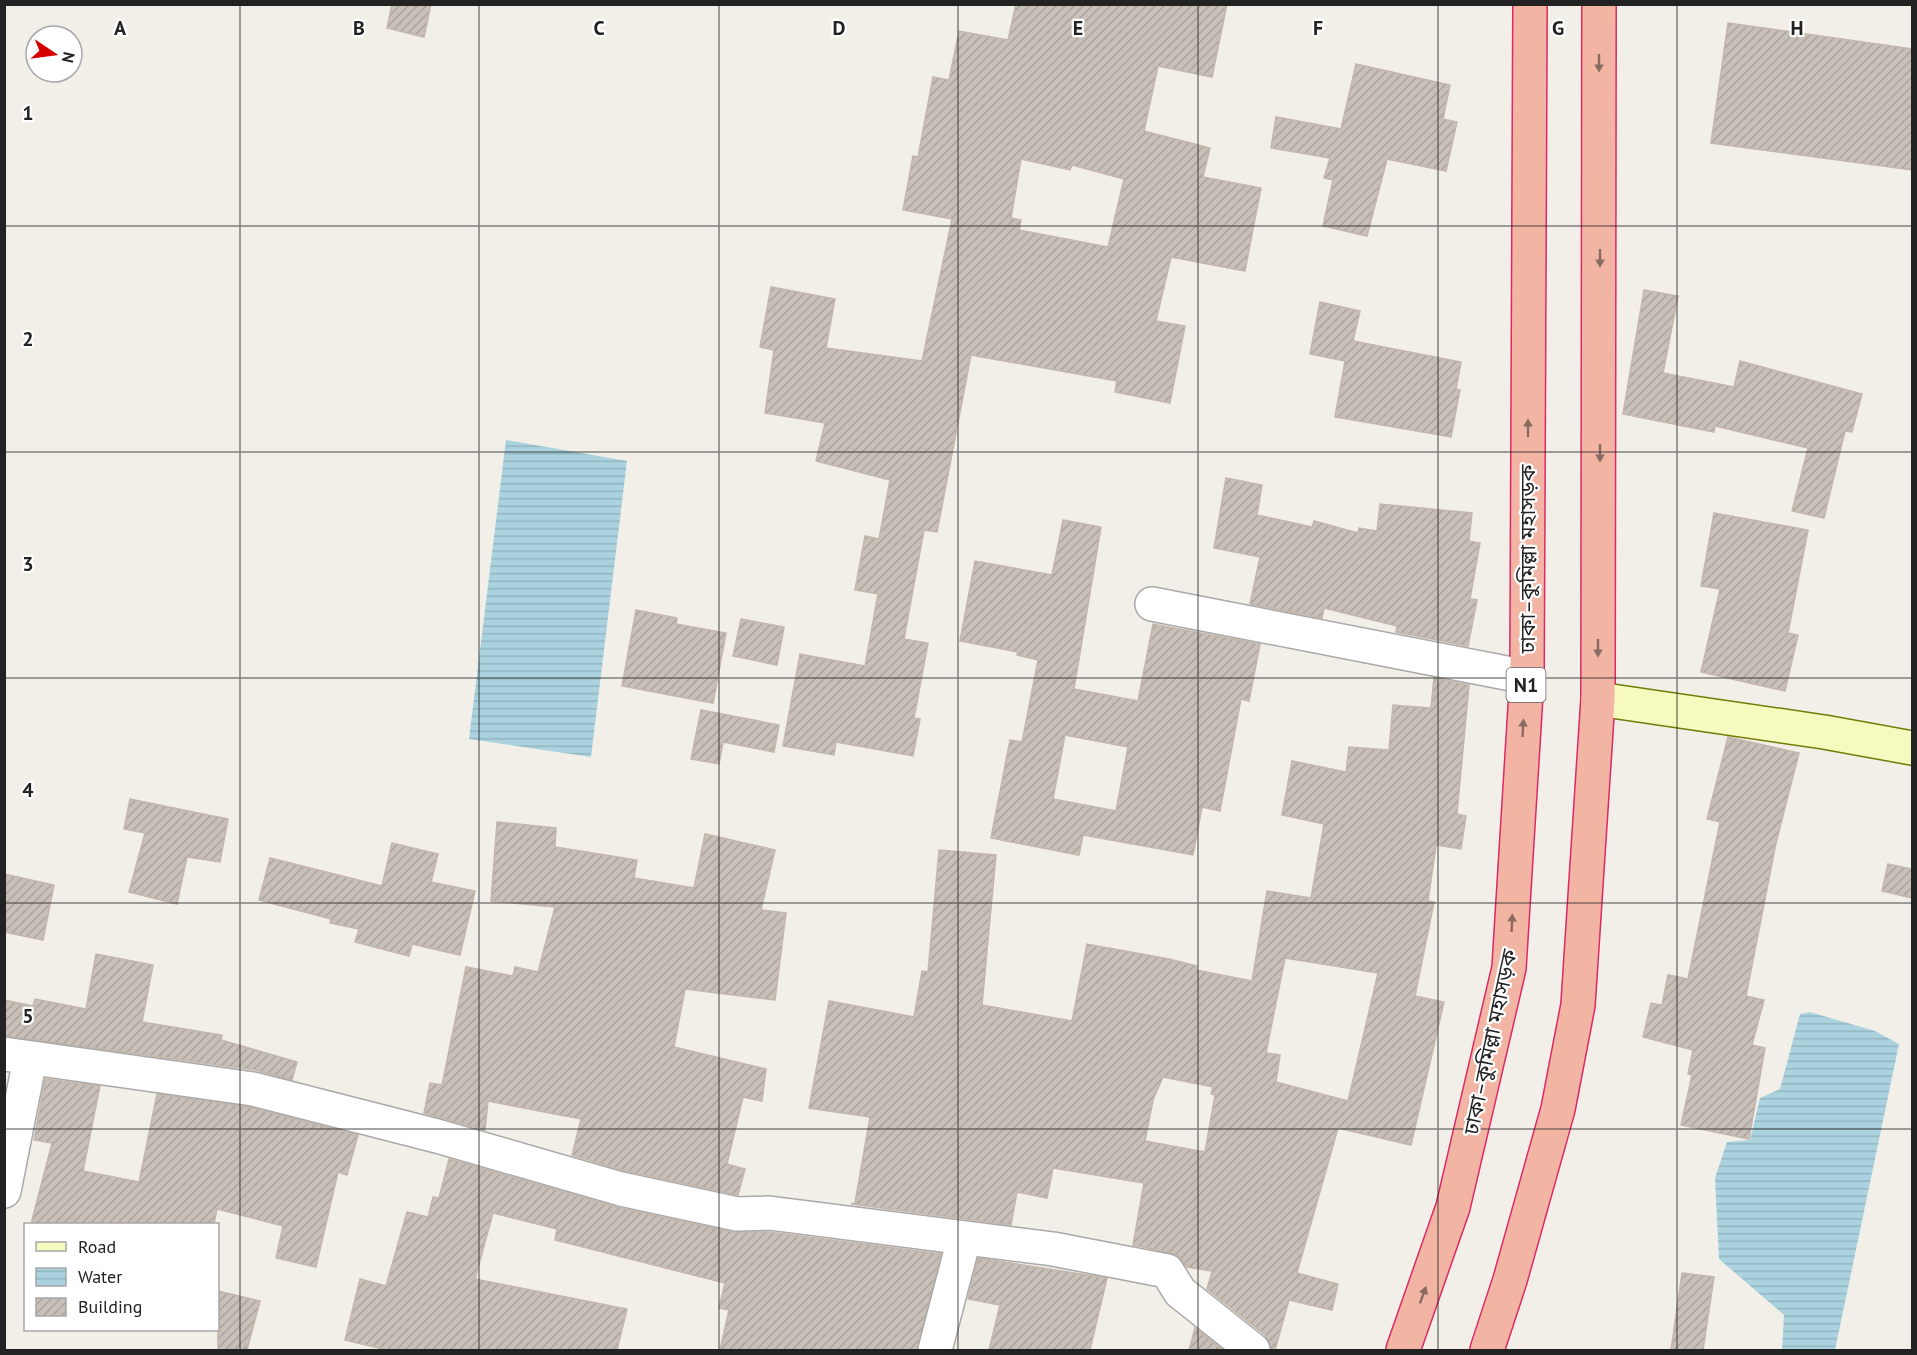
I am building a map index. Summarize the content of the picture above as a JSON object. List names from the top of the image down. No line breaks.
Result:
{"streets":{"highway":["ঢাকা–কুমিল্লা মহাসড়ক","N1"]},"legend":["Road","Water","Building"],"north":"right","grid":{"columns":["A","B","C","D","E","F","G","H"],"rows":["1","2","3","4","5"]}}
